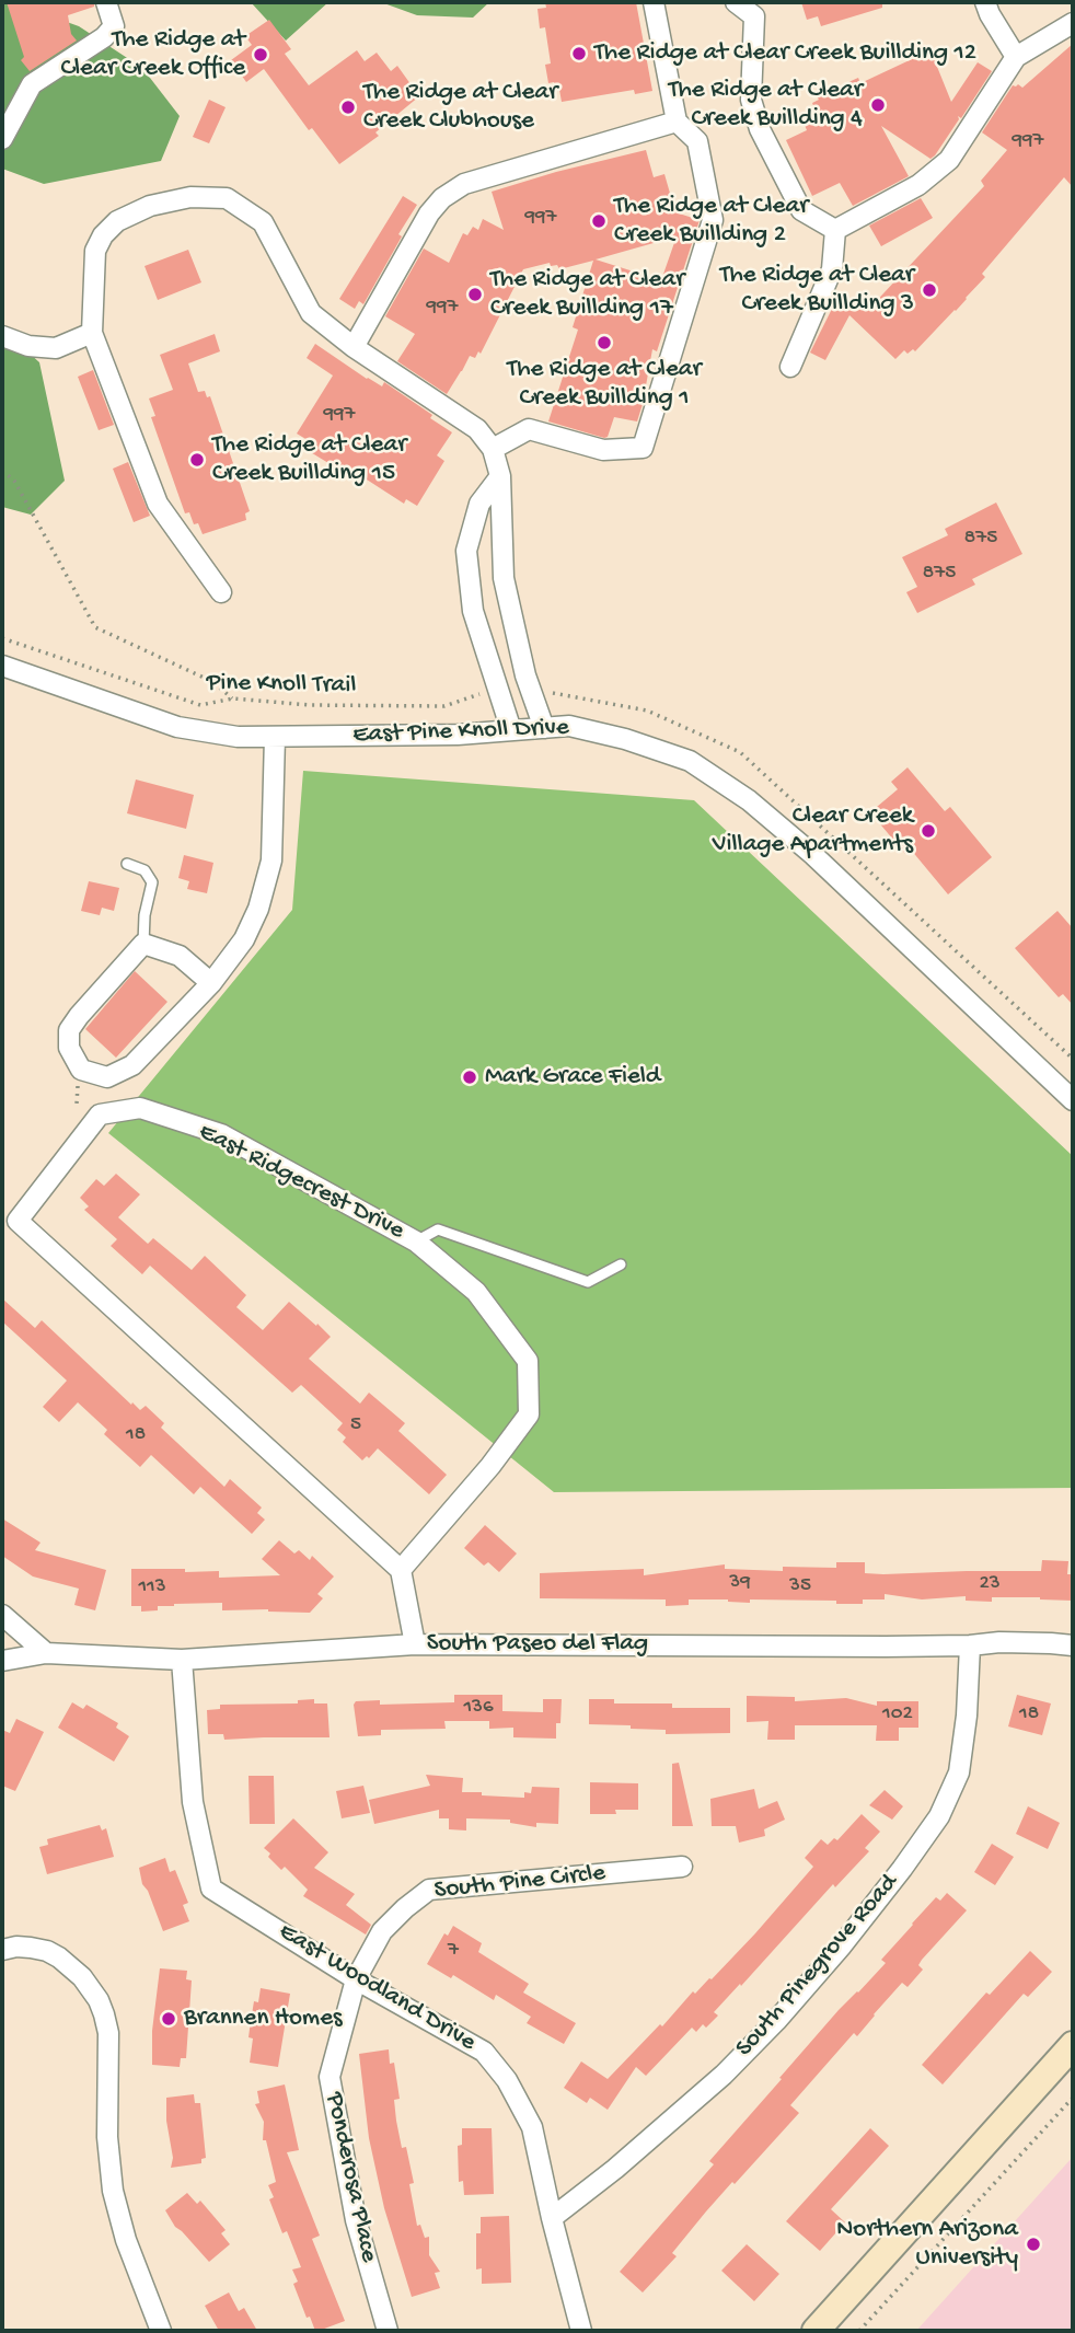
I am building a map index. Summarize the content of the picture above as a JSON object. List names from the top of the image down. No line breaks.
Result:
{"streets":{"street":["East Pine Knoll Drive","East Ridgecrest Drive","South Paseo del Flag","South Pine Circle","South Pinegrove Road","East Woodland Drive","Ponderosa Place"],"path":["Pine Knoll Trail"]},"crossings":[["South Paseo del Flag","South Pinegrove Road"],["South Paseo del Flag","East Woodland Drive"],["South Pine Circle","East Woodland Drive"],["South Pine Circle","Ponderosa Place"],["South Pinegrove Road","East Woodland Drive"],["East Woodland Drive","Ponderosa Place"]],"places":["The Ridge at Clear Creek Buillding 12","The Ridge at Clear Creek Office","The Ridge at Clear Creek Buillding 4","The Ridge at Clear Creek Clubhouse","The Ridge at Clear Creek Buillding 2","The Ridge at Clear Creek Buillding 3","The Ridge at Clear Creek Buillding 17","The Ridge at Clear Creek Buillding 1","The Ridge at Clear Creek Buillding 15","Clear Creek Village Apartments","Mark Grace Field","Brannen Homes","Northern Arizona University"],"house_numbers":["997","997","997","997","875","875","5","18","39","23","35","113","136","102","18","7"]}
